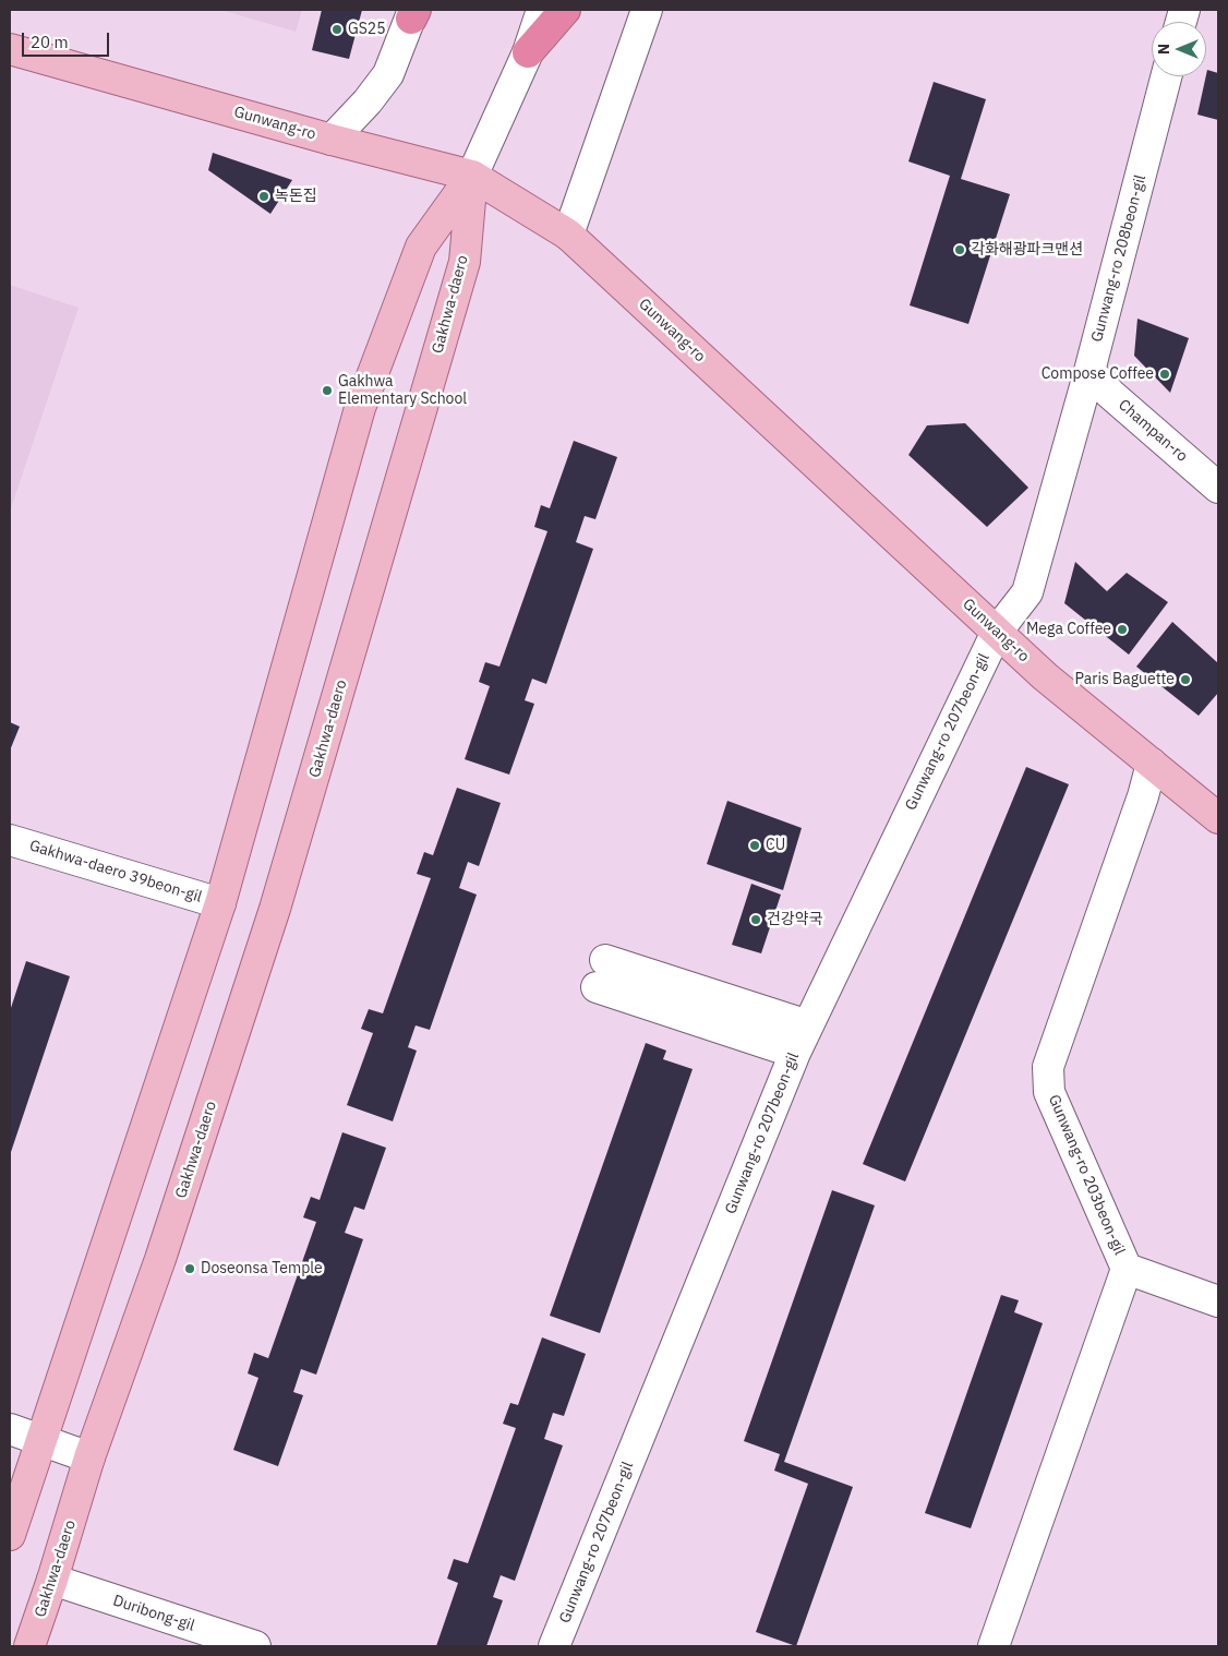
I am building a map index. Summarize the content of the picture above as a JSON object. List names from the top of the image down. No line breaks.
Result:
{"streets":{"main road":["Gunwang-ro","Gakhwa-daero"],"street":["Gunwang-ro 208beon-gil","Champan-ro","Gunwang-ro 207beon-gil","Gakhwa-daero 39beon-gil","Gunwang-ro 203beon-gil","Duribong-gil"]},"crossings":[["Gunwang-ro","Gunwang-ro 208beon-gil"],["Gunwang-ro","Gakhwa-daero"],["Gunwang-ro","Gunwang-ro 207beon-gil"],["Gunwang-ro","Gunwang-ro 203beon-gil"],["Gunwang-ro 208beon-gil","Champan-ro"],["Gunwang-ro 208beon-gil","Gunwang-ro 207beon-gil"],["Gakhwa-daero","Duribong-gil"]],"places":["GS25","녹돈집","각화해광파크맨션","Compose Coffee","Gakhwa Elementary School","Mega Coffee","Paris Baguette","CU","건강약국","Doseonsa Temple"],"scale_bar":"20 m","north":"left"}
